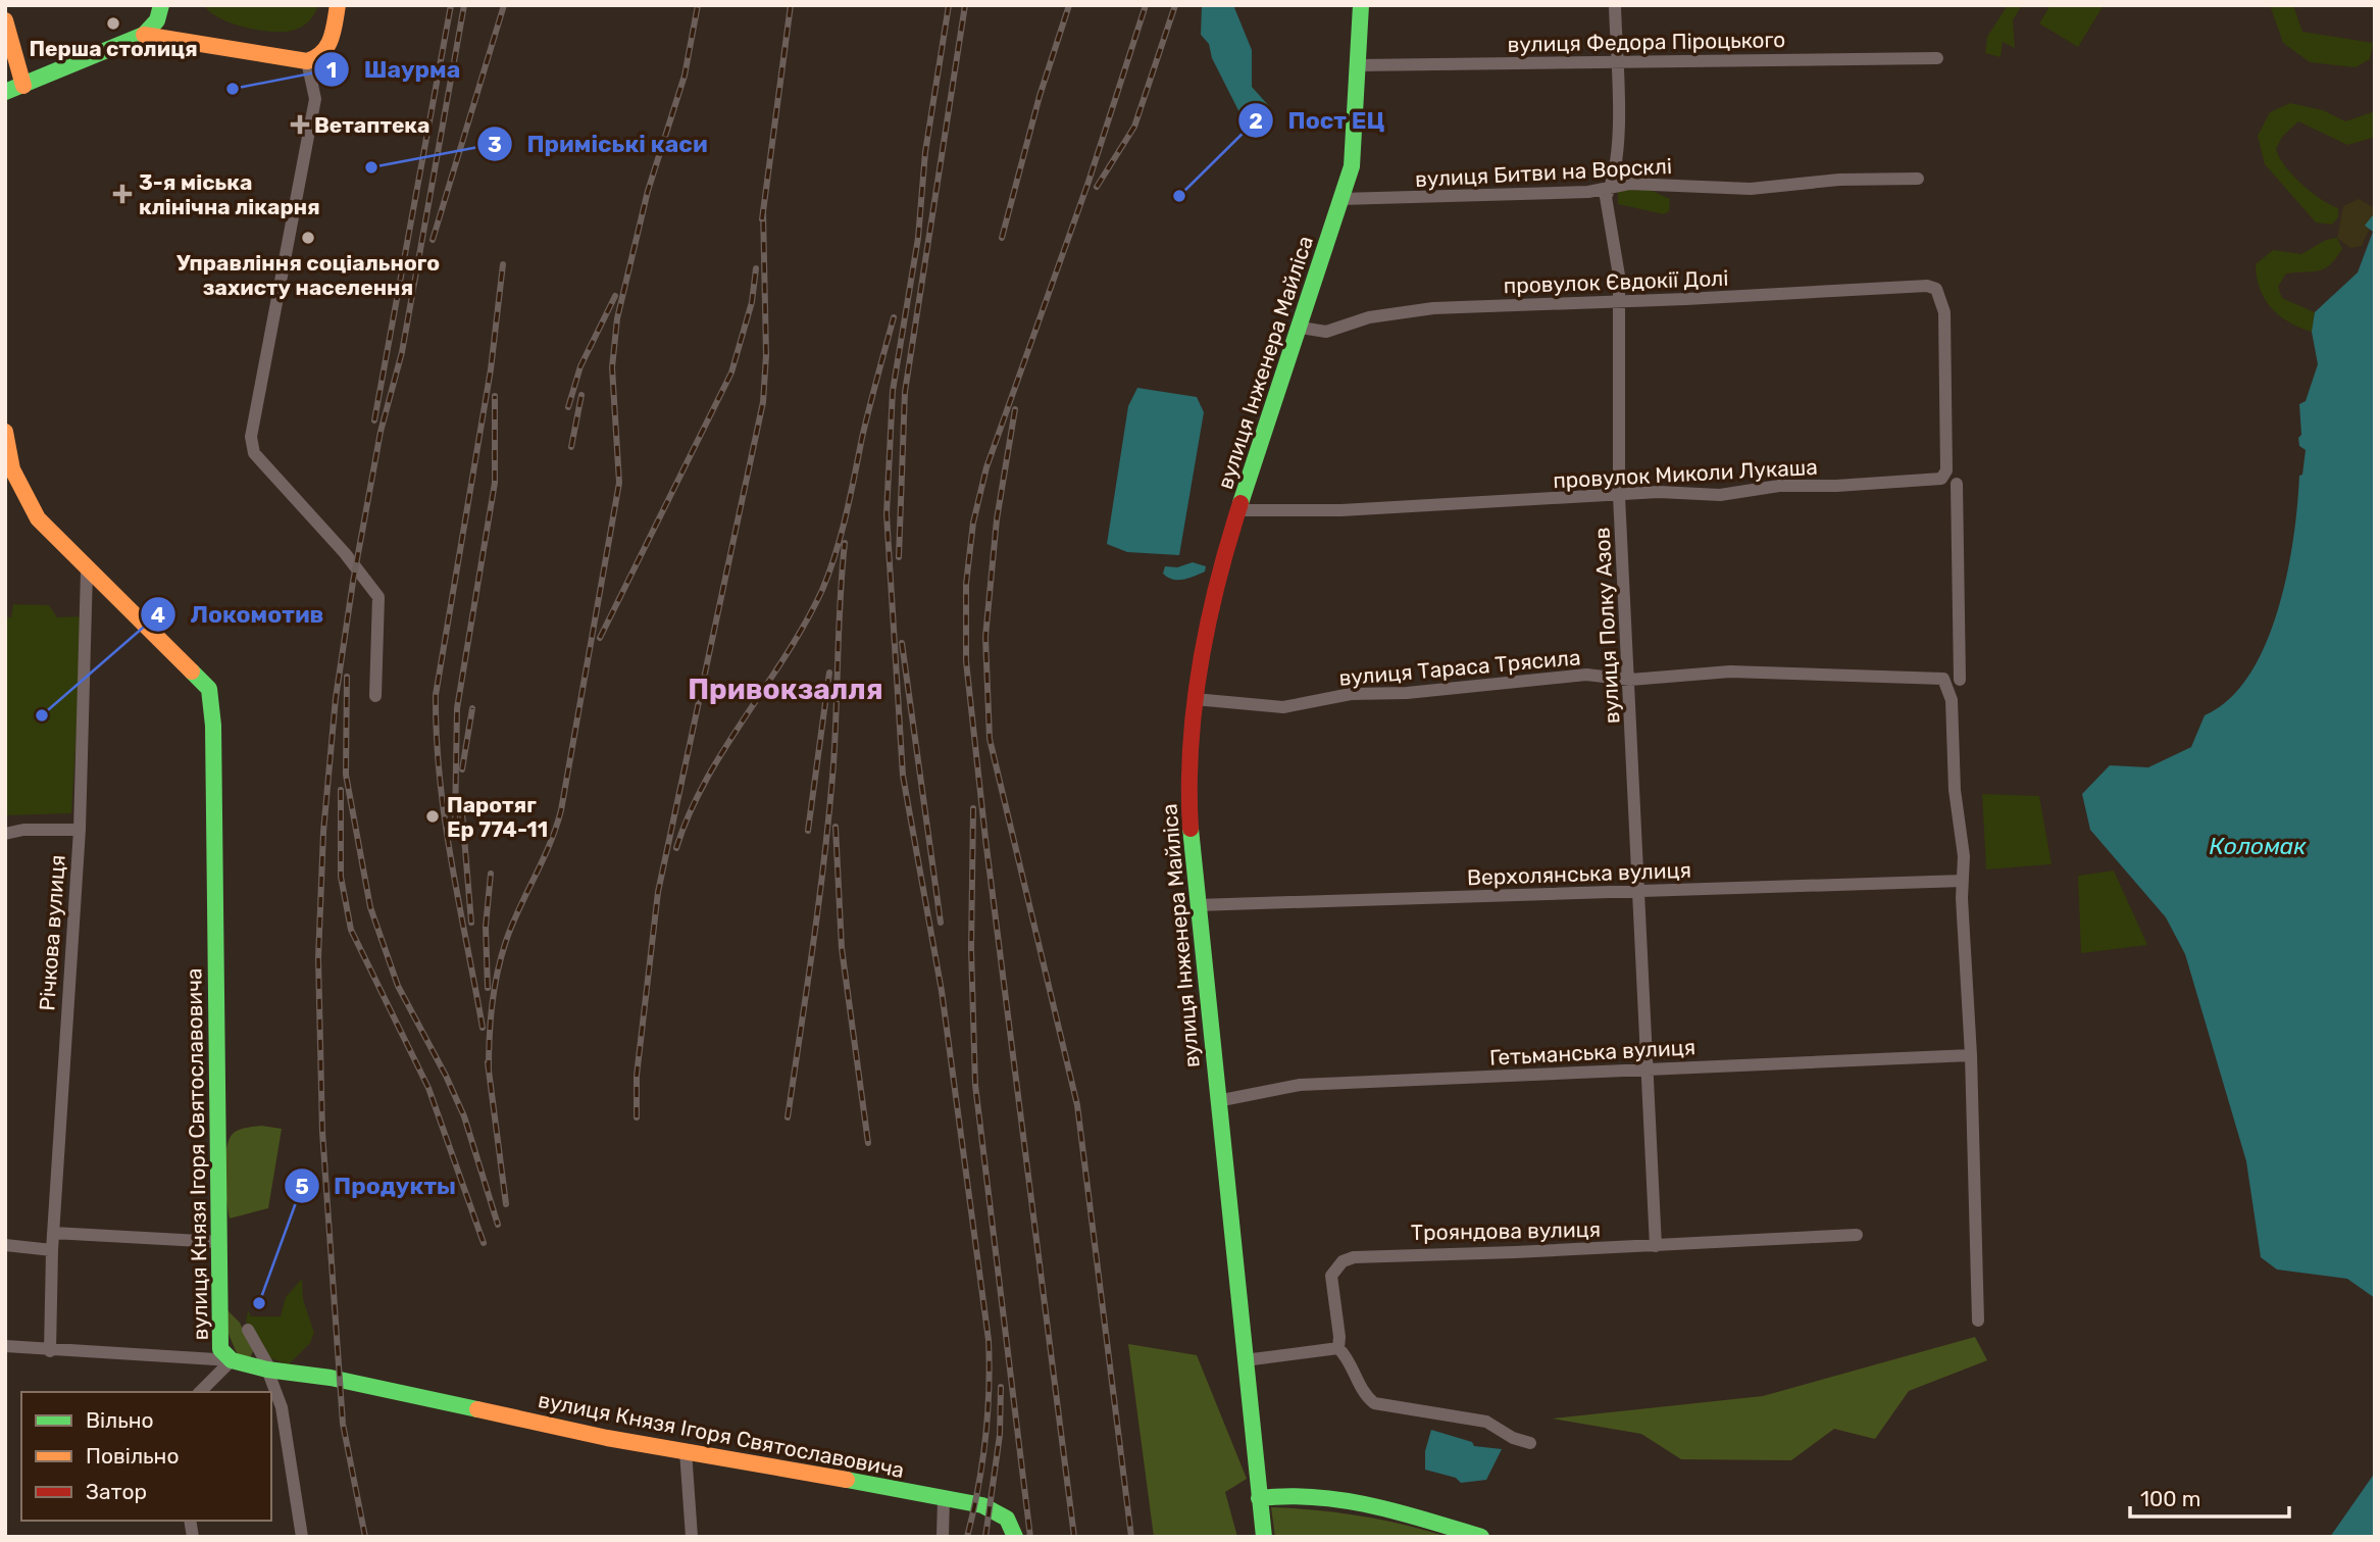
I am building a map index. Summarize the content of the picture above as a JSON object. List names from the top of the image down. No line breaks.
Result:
{"streets":{"street":["вулиця Федора Піроцького","вулиця Битви на Ворсклі","провулок Євдокії Долі","вулиця Інженера Майліса","провулок Миколи Лукаша","вулиця Полку Азов","вулиця Тараса Трясила","Верхолянська вулиця","Річкова вулиця","Гетьманська вулиця","вулиця Князя Ігоря Святославовича","Трояндова вулиця"]},"crossings":[["вулиця Федора Піроцького","вулиця Інженера Майліса"],["вулиця Федора Піроцького","вулиця Полку Азов"],["вулиця Битви на Ворсклі","вулиця Інженера Майліса"],["вулиця Битви на Ворсклі","вулиця Полку Азов"],["провулок Євдокії Долі","вулиця Інженера Майліса"],["провулок Євдокії Долі","провулок Миколи Лукаша"],["провулок Євдокії Долі","вулиця Полку Азов"],["вулиця Інженера Майліса","провулок Миколи Лукаша"],["вулиця Інженера Майліса","вулиця Тараса Трясила"],["вулиця Інженера Майліса","Верхолянська вулиця"],["вулиця Інженера Майліса","Гетьманська вулиця"],["провулок Миколи Лукаша","вулиця Полку Азов"],["вулиця Полку Азов","вулиця Тараса Трясила"],["вулиця Полку Азов","Верхолянська вулиця"],["вулиця Полку Азов","Гетьманська вулиця"],["вулиця Полку Азов","Трояндова вулиця"],["вулиця Тараса Трясила","Верхолянська вулиця"],["Річкова вулиця","вулиця Князя Ігоря Святославовича"]],"districts":["Привокзалля"],"water":["Коломак"],"places":{"other":["Перша столиця","Шаурма","Приміські каси","Пост ЕЦ","Управління соціального захисту населення","Локомотив","Паротяг Ер 774-11","Продукты"],"health":["Ветаптека","3-я міська клінічна лікарня"]},"legend":["Вільно","Повільно","Затор"],"scale_bar":"100 m"}
